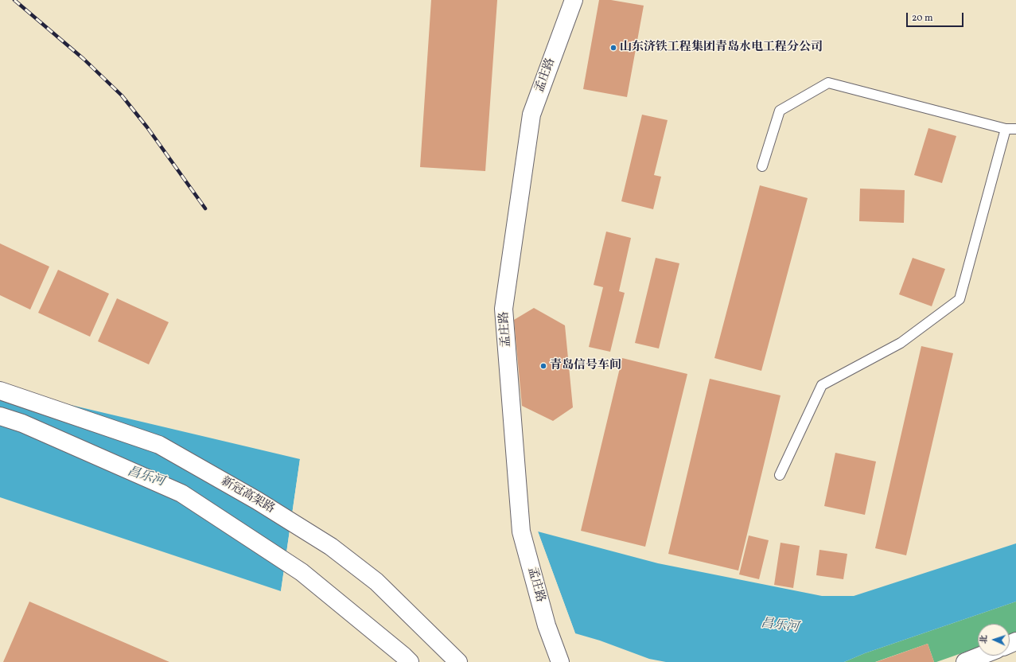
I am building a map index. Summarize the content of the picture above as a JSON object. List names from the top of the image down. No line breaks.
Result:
{"streets":{"main road":["孟庄路","新冠高架路"]},"water":["昌乐河"],"places":["山东济铁工程集团青岛水电工程分公司","青岛信号车间"],"scale_bar":"20 m","north":"left"}
